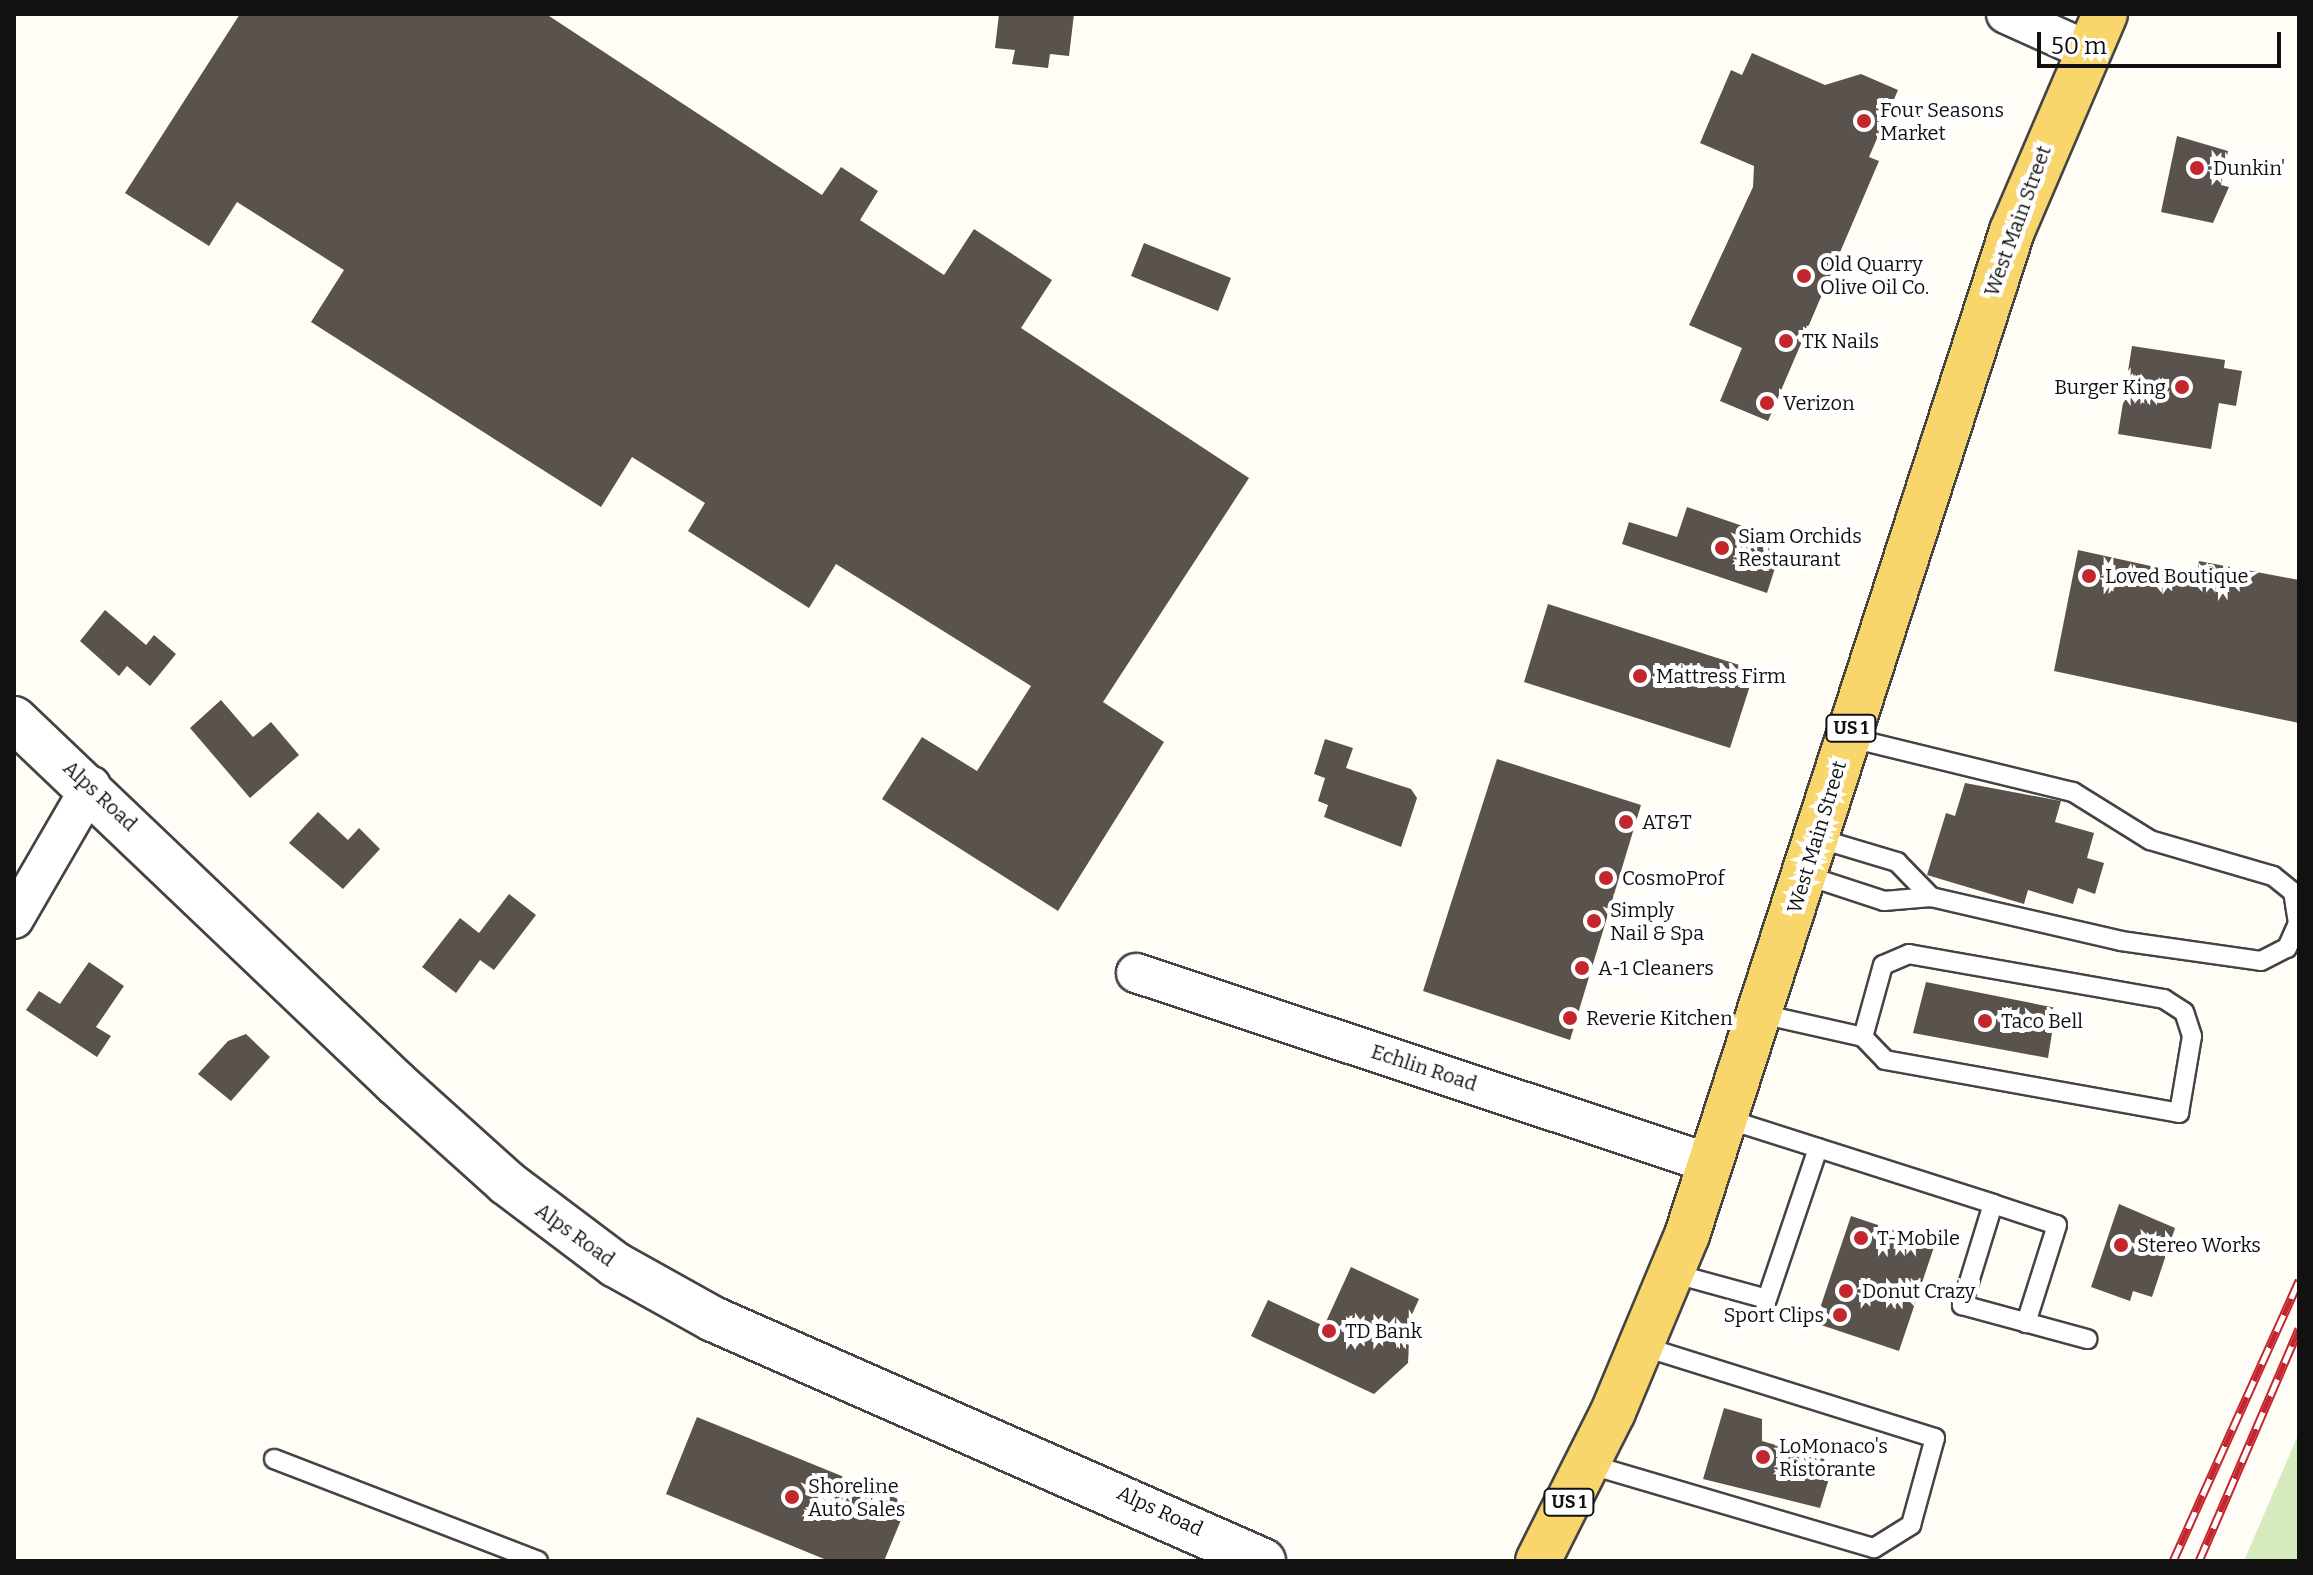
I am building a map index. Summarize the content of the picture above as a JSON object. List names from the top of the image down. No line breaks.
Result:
{"streets":{"main road":["West Main Street","US 1"],"street":["Alps Road","Echlin Road"]},"crossings":[["West Main Street","Echlin Road"]],"places":["Four Seasons Market","Dunkin'","Old Quarry Olive Oil Co.","TK Nails","Burger King","Verizon","Siam Orchids Restaurant","Loved Boutique","Mattress Firm","AT&T","CosmoProf","Simply Nail & Spa","A-1 Cleaners","Reverie Kitchen","Taco Bell","T-Mobile","Stereo Works","Donut Crazy","Sport Clips","TD Bank","LoMonaco's Ristorante","Shoreline Auto Sales"],"scale_bar":"50 m"}
